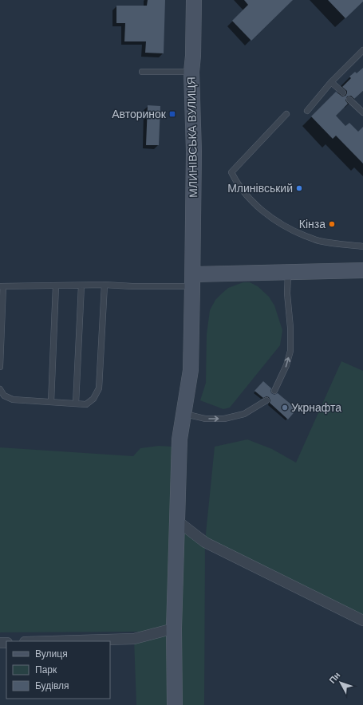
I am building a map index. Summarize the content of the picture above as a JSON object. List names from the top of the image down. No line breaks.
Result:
{"streets":{"main road":["МЛИНІВСЬКА ВУЛИЦЯ"]},"places":{"transit":["Авторинок"],"other":["Млинівський","Кінза","Укрнафта"]},"legend":["Вулиця","Парк","Будівля"],"north":"top left"}
